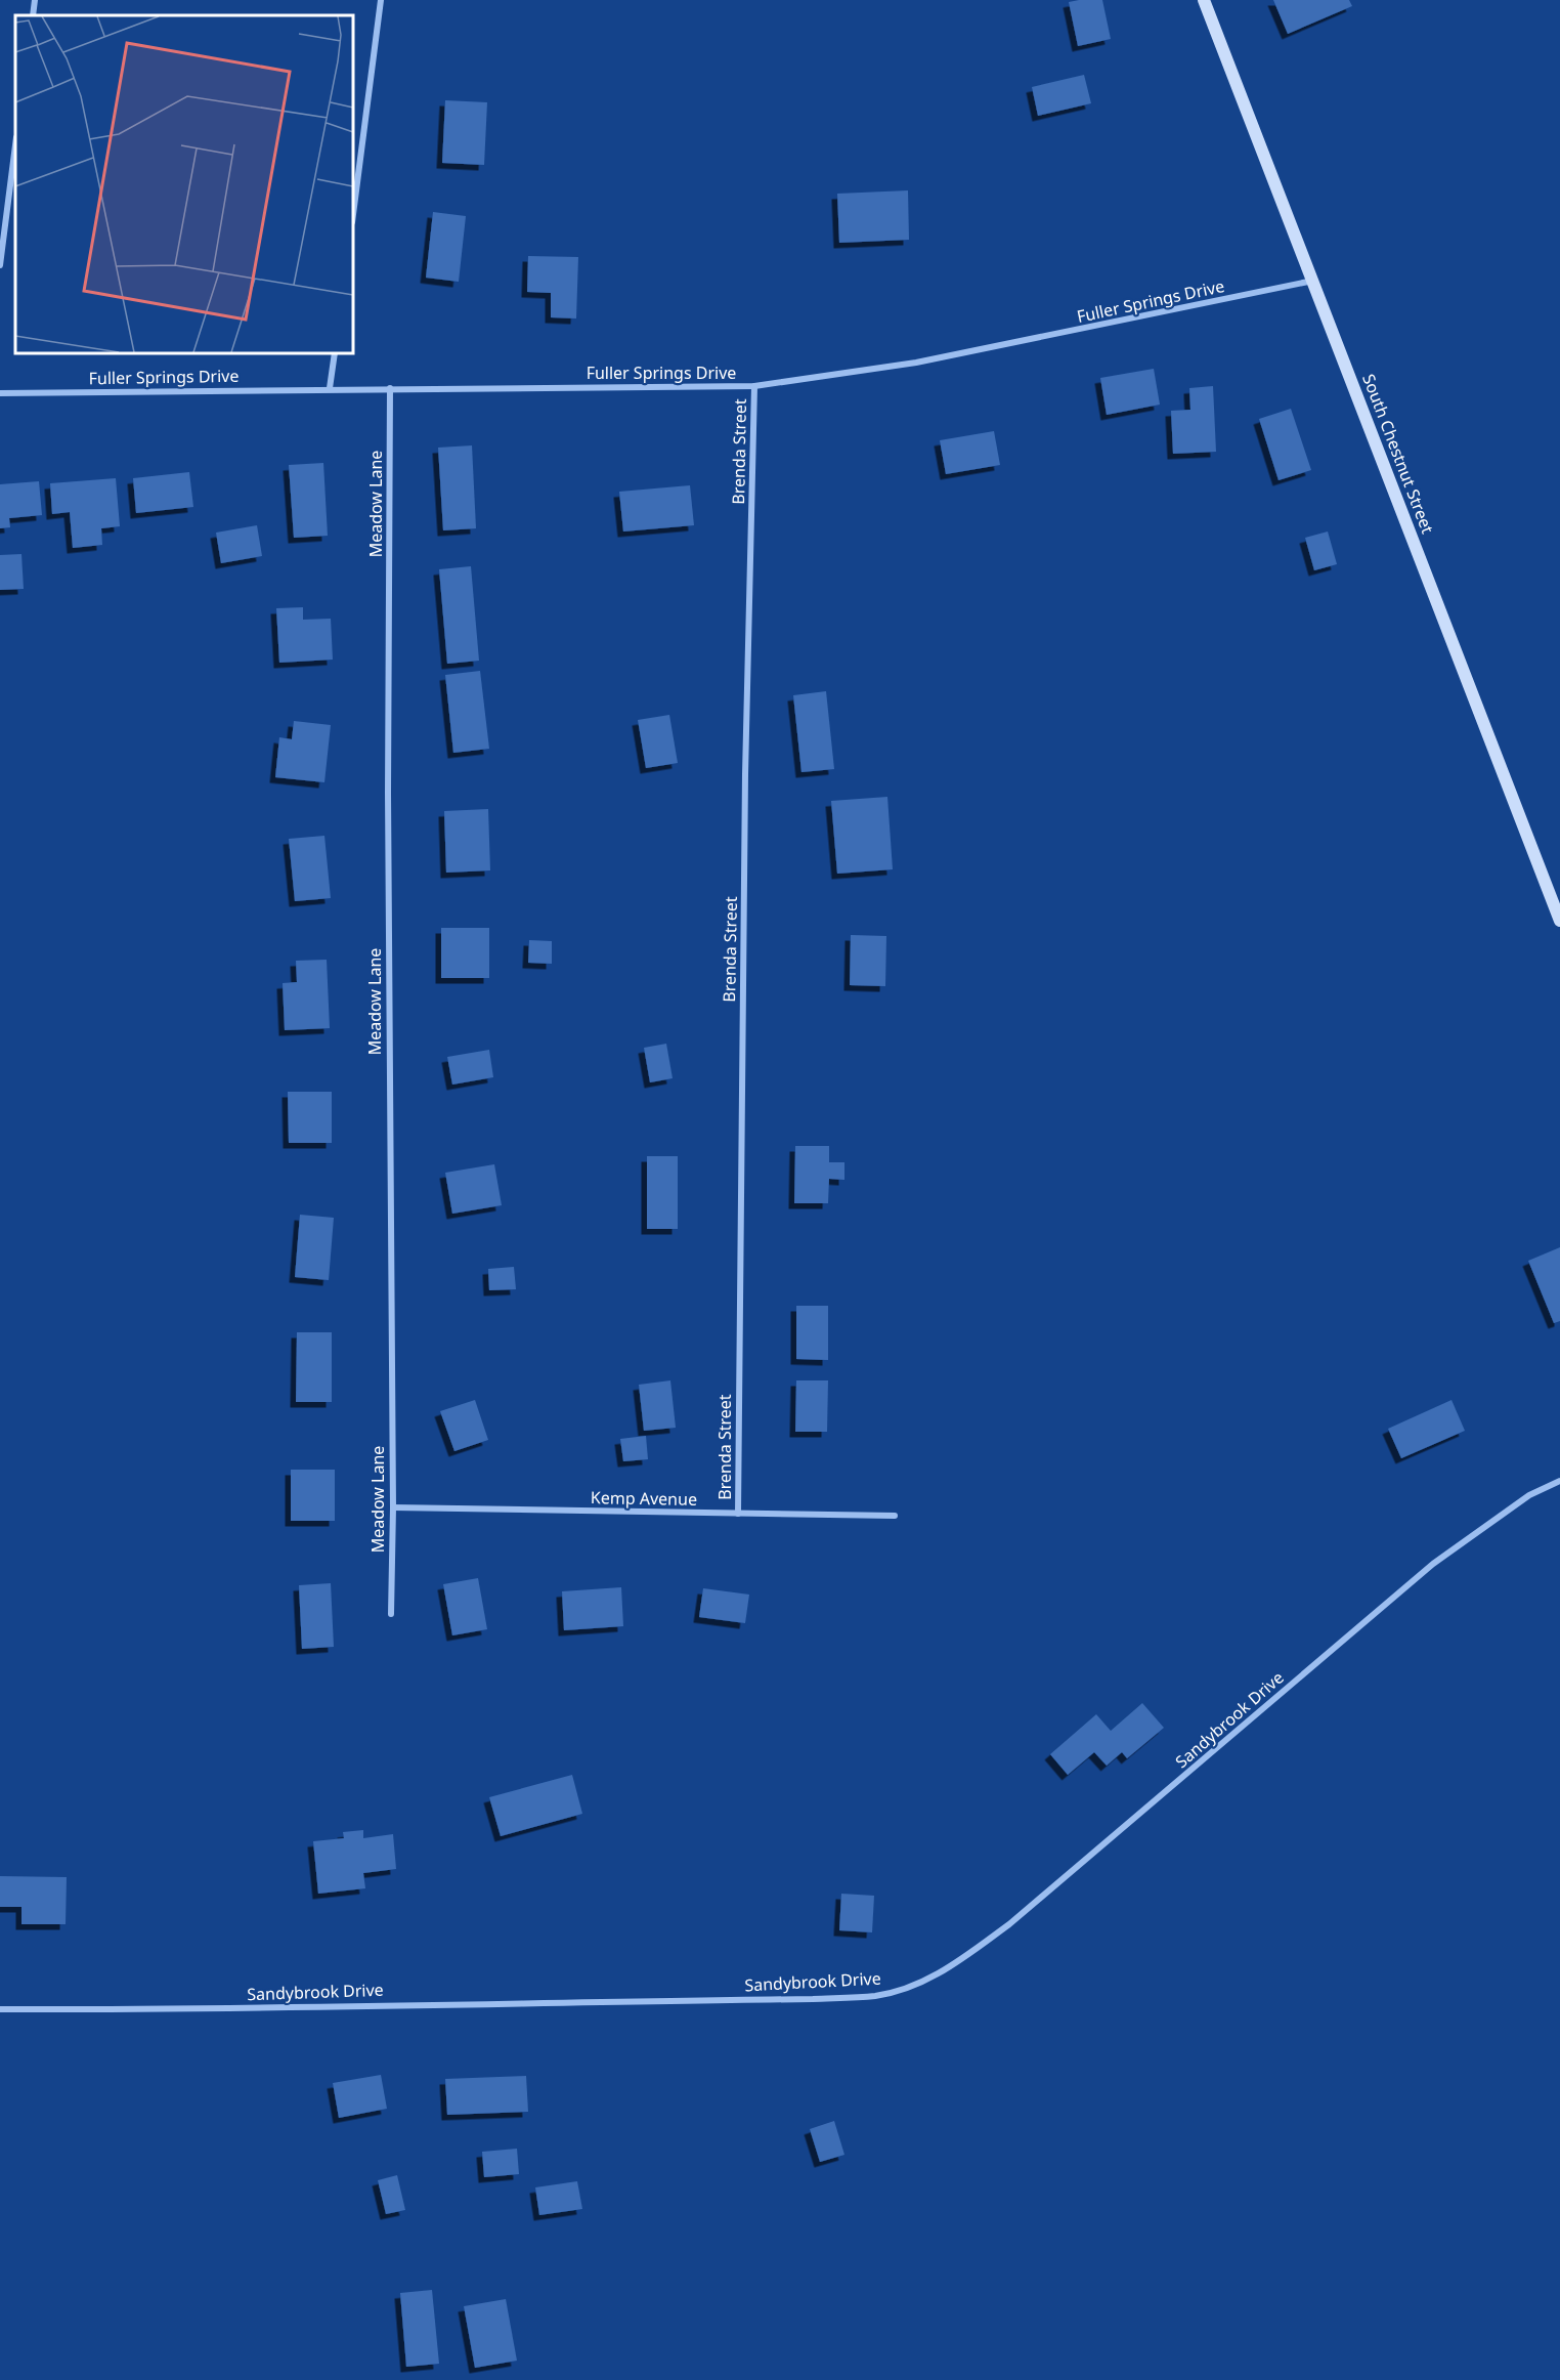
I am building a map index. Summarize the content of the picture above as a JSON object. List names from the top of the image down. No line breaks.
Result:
{"streets":{"main road":["South Chestnut Street"],"street":["Fuller Springs Drive","Brenda Street","Meadow Lane","Kemp Avenue","Sandybrook Drive"]},"crossings":[["Fuller Springs Drive","Brenda Street"],["Fuller Springs Drive","South Chestnut Street"],["Fuller Springs Drive","Meadow Lane"],["Brenda Street","Kemp Avenue"],["Meadow Lane","Kemp Avenue"]]}
